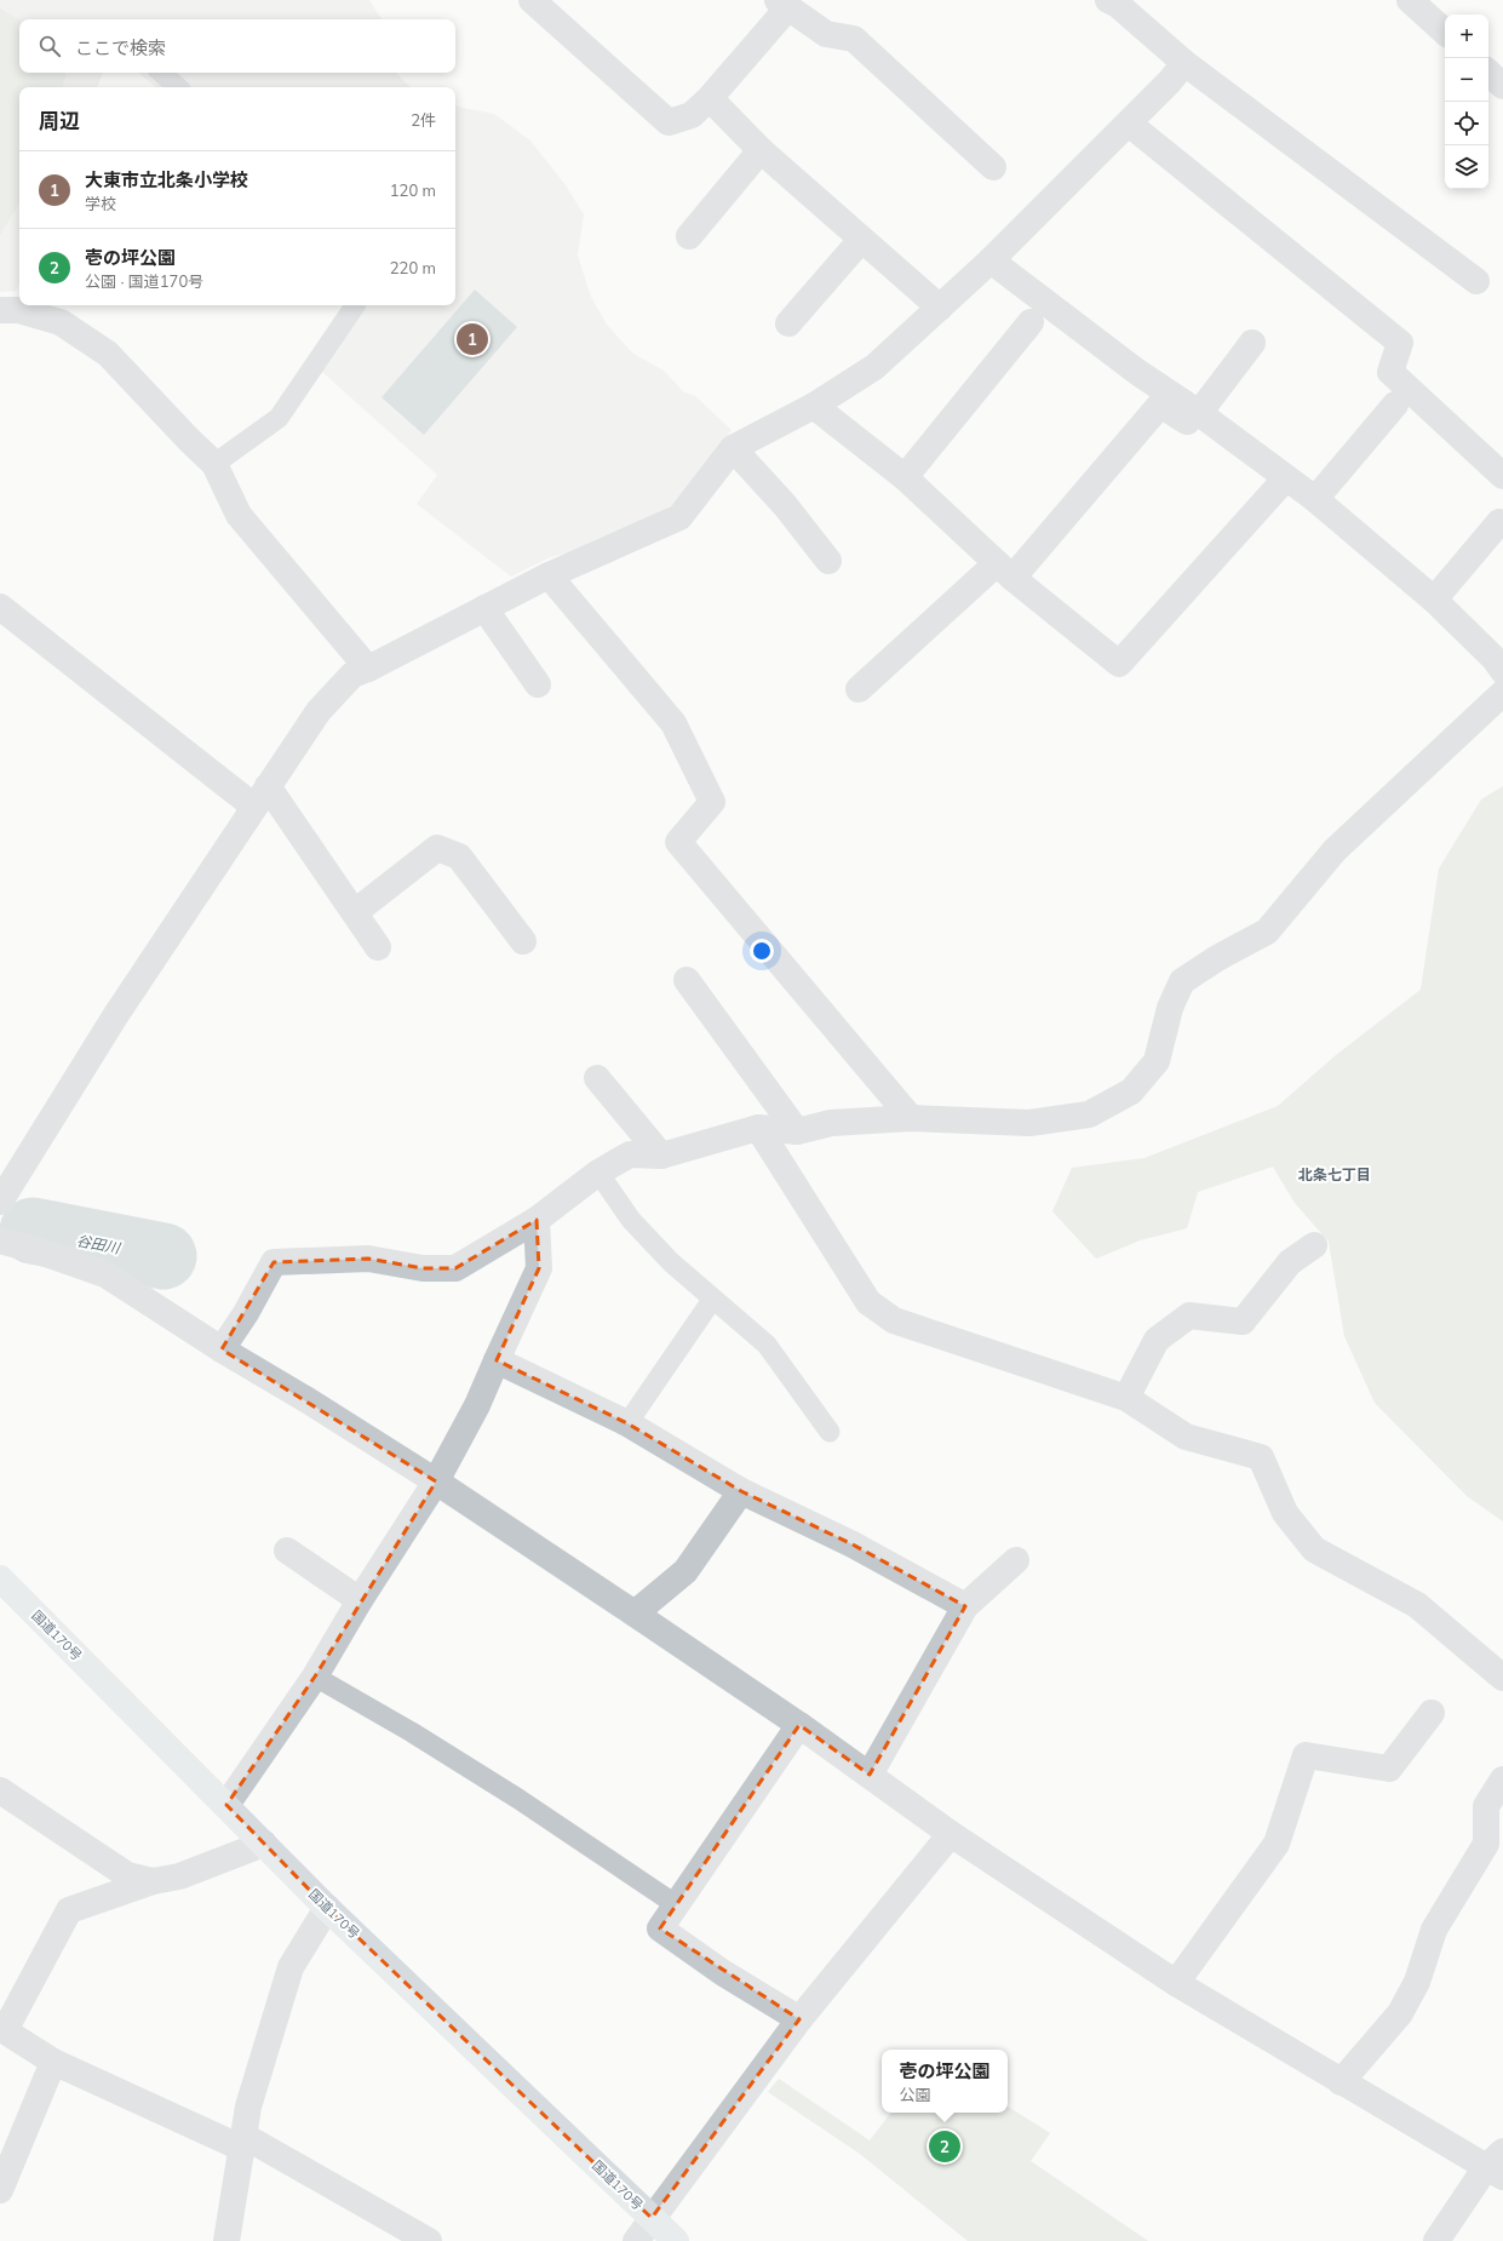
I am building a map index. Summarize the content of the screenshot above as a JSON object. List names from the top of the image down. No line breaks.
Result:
{"streets":{"highway":["国道170号"]},"districts":["北条七丁目"],"water":["谷田川"],"page":{"map_buttons":["+","−"],"search":"ここで検索","heading":["周辺","2件"],"list":[{"mark":"1","name":"大東市立北条小学校","note":"学校","value":"120 m"},{"mark":"2","name":"壱の坪公園","note":"公園 · 国道170号","value":"220 m"}],"pins":["1","2"],"popup":["壱の坪公園","公園"]}}
